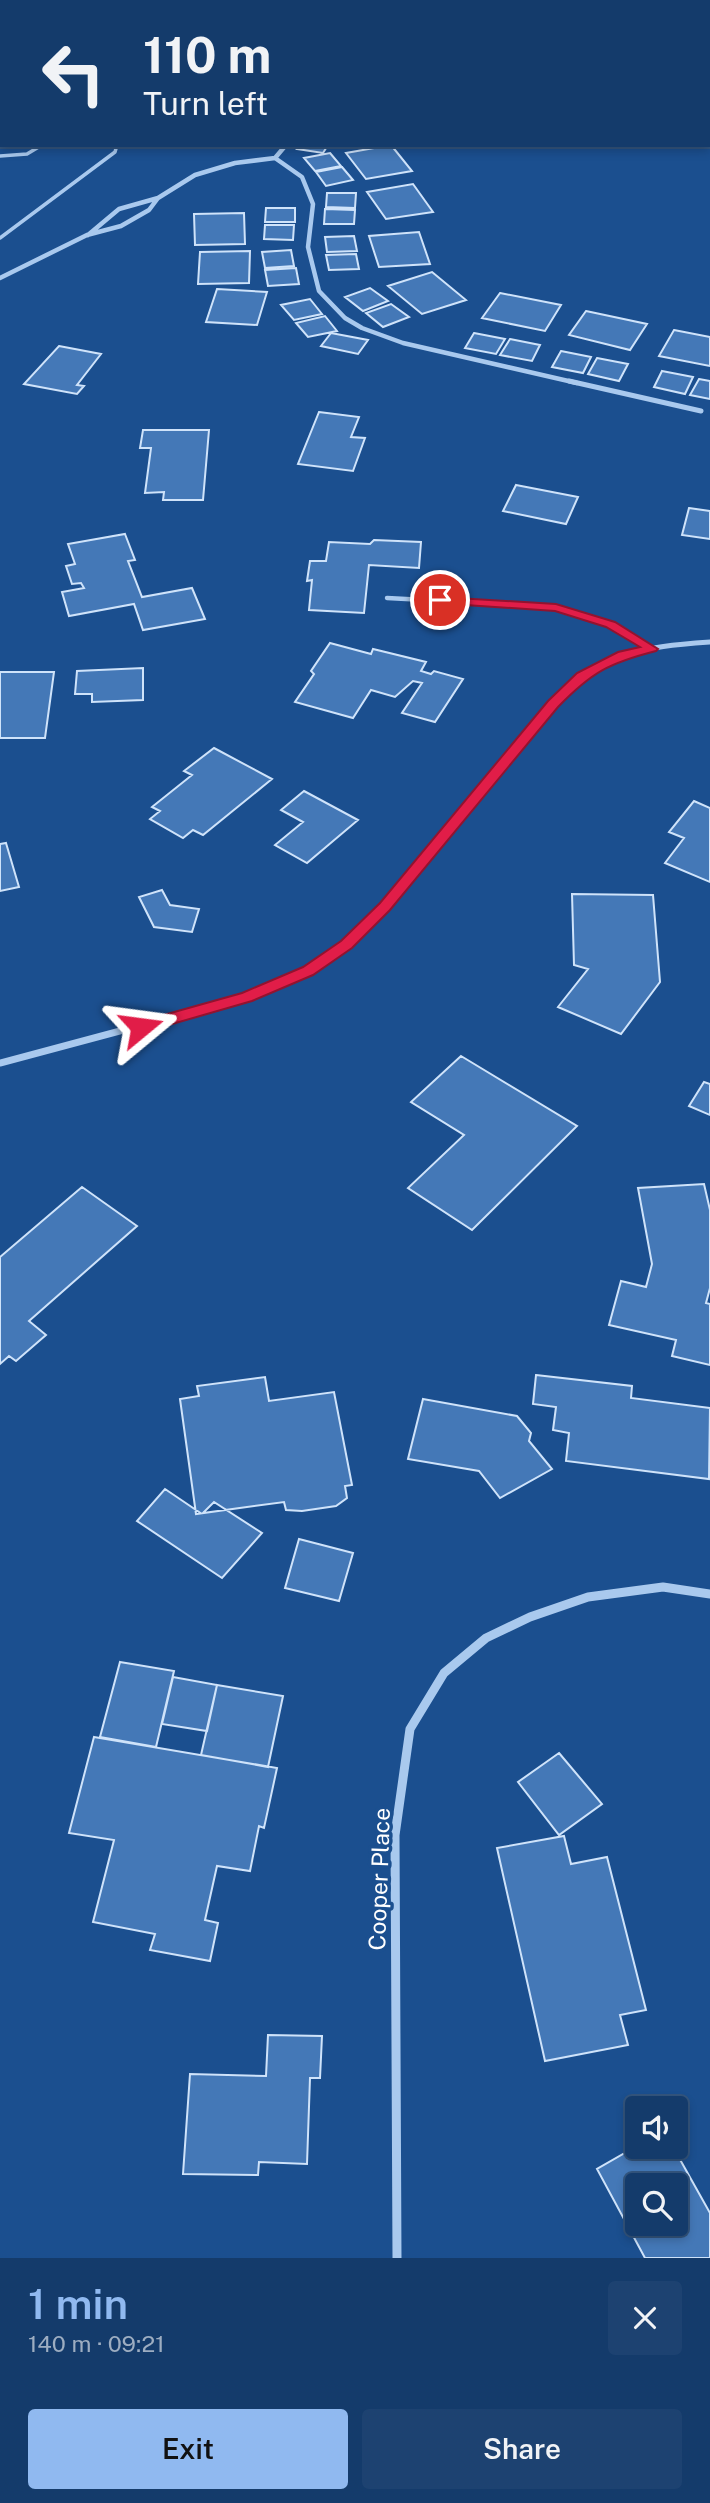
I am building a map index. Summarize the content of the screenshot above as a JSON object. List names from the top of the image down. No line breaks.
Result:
{"streets":{"street":["Cooper Place"]},"page":{"turn":["110 m","Turn left"],"heading":["1 min","140 m · 09:21"],"buttons":["Exit","Share"]}}
